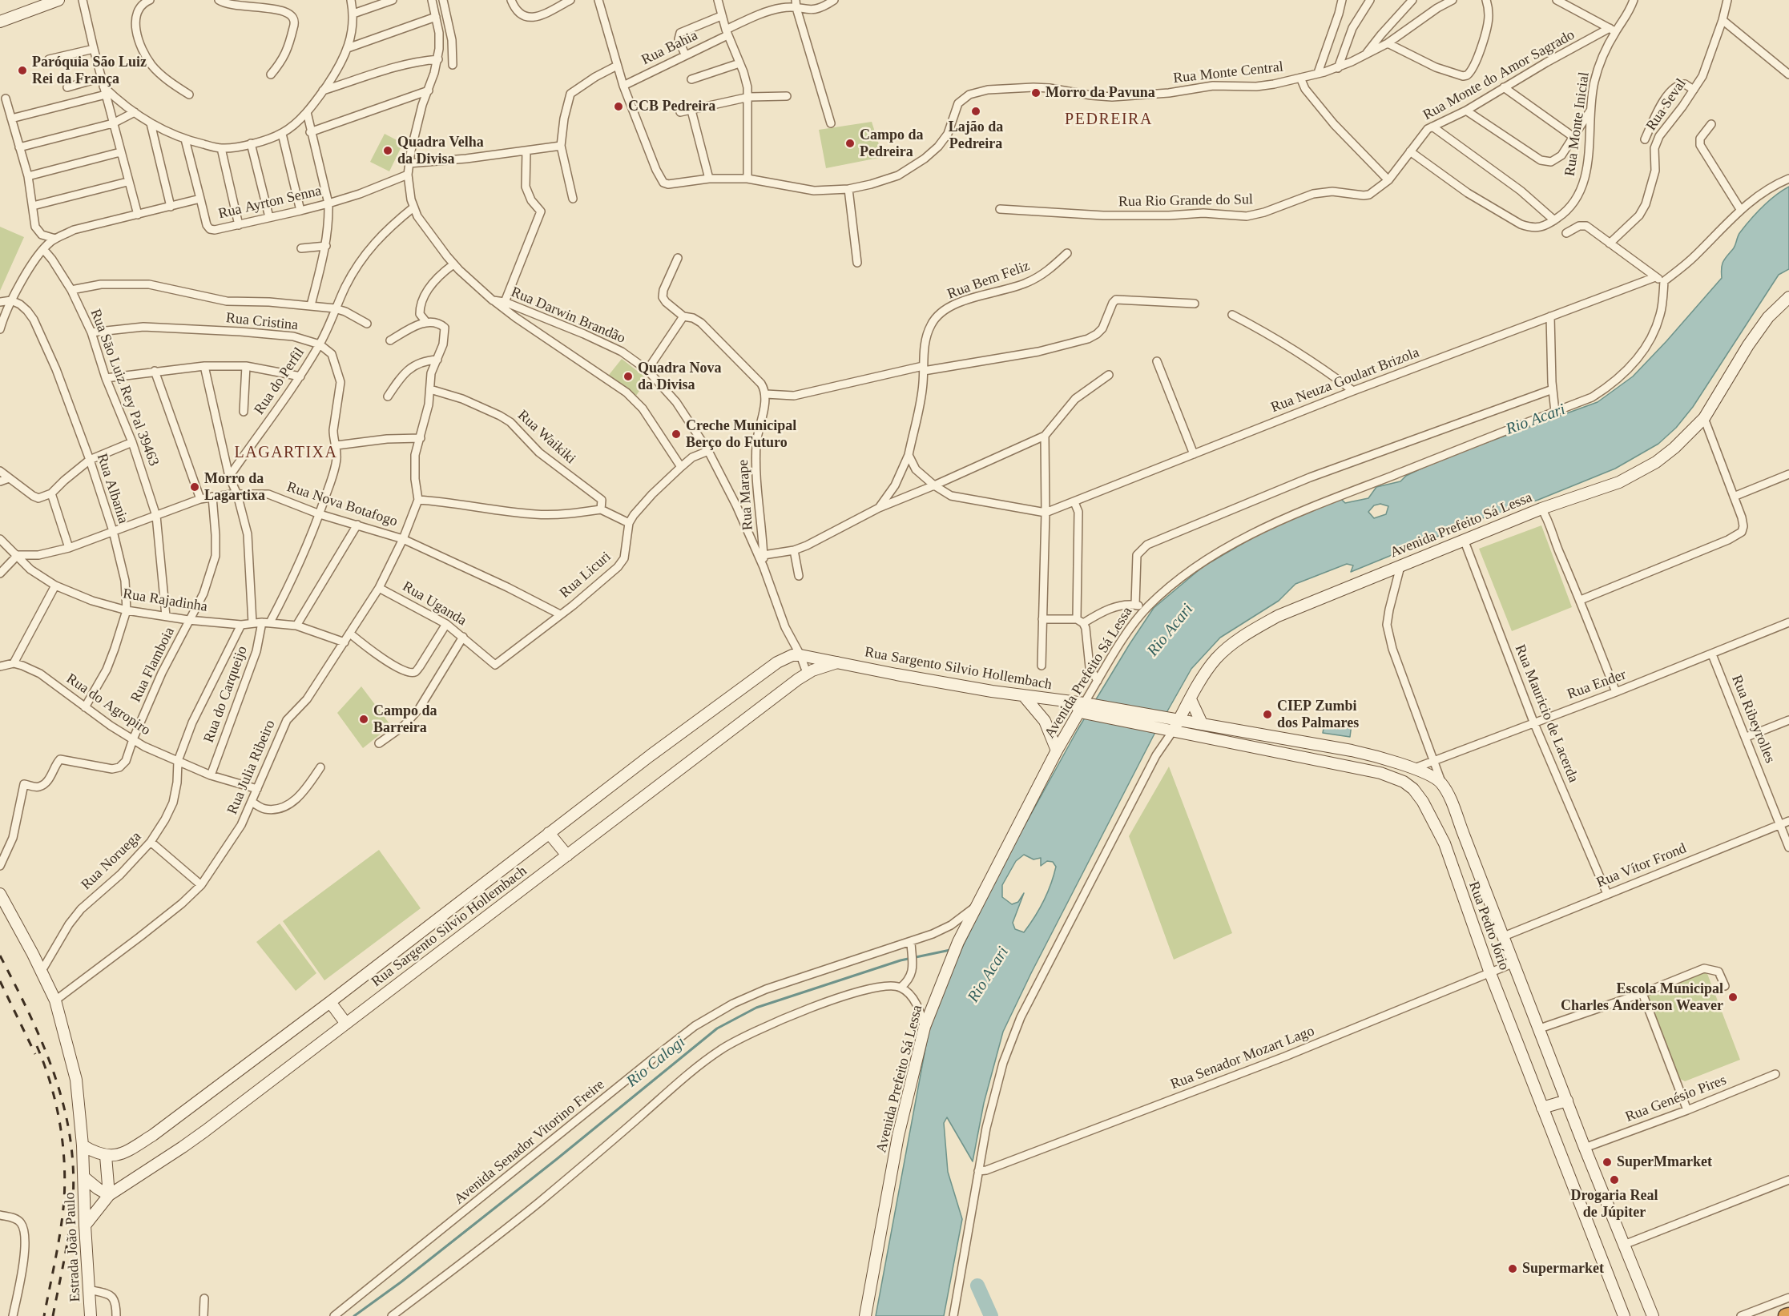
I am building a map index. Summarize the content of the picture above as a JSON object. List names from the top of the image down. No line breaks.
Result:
{"streets":{"main road":["Avenida Prefeito Sá Lessa","Rua Sargento Silvio Hollembach","Rua Pedro Jório","Estrada João Paulo"],"street":["Rua Bahia","Rua Monte Central","Rua Monte do Amor Sagrado","Rua Seval","Rua Monte Inicial","Rua Rio Grande do Sul","Rua Ayrton Senna","Rua Bem Feliz","Rua Darwin Brandão","Rua Cristina","Rua Neuza Goulart Brizola","Rua do Perfil","Rua Sāo Luiz Rey Pal 39463","Rua Waikiki","Rua Albania","Rua Marape","Rua Nova Botafogo","Rua Licuri","Rua Rajadinha","Rua Uganda","Rua Flamboia","Rua Ender","Rua do Carqueijo","Rua do Agropiro","Rua Mauricio de Lacerda","Rua Ribeyrolles","Rua Julia Ribeiro","Rua Noruega","Rua Vítor Frond","Rua Senador Mozart Lago","Rua Genésio Pires","Avenida Senador Vitorino Freire"]},"crossings":[["Rua Bahia","Rua Monte Central"],["Rua Monte do Amor Sagrado","Rua Monte Inicial"],["Rua Monte do Amor Sagrado","Rua Rio Grande do Sul"],["Rua Ayrton Senna","Rua Darwin Brandão"],["Rua Ayrton Senna","Rua Sāo Luiz Rey Pal 39463"],["Rua Ayrton Senna","Rua Albania"],["Rua Darwin Brandão","Rua do Perfil"],["Rua Darwin Brandão","Rua Marape"],["Rua Darwin Brandão","Rua Sargento Silvio Hollembach"],["Rua Cristina","Rua do Perfil"],["Rua Cristina","Rua Sāo Luiz Rey Pal 39463"],["Rua Sāo Luiz Rey Pal 39463","Rua Nova Botafogo"],["Rua Sāo Luiz Rey Pal 39463","Rua Rajadinha"],["Rua Albania","Rua Nova Botafogo"],["Rua Albania","Rua Rajadinha"],["Rua Albania","Rua do Agropiro"],["Rua Nova Botafogo","Rua Licuri"],["Rua Nova Botafogo","Rua Rajadinha"],["Rua Nova Botafogo","Rua Flamboia"],["Rua Nova Botafogo","Rua Julia Ribeiro"],["Avenida Prefeito Sá Lessa","Rua Sargento Silvio Hollembach"],["Avenida Prefeito Sá Lessa","Rua Mauricio de Lacerda"],["Avenida Prefeito Sá Lessa","Rua Pedro Jório"],["Avenida Prefeito Sá Lessa","Rua Senador Mozart Lago"],["Avenida Prefeito Sá Lessa","Avenida Senador Vitorino Freire"],["Rua Licuri","Rua Uganda"],["Rua Rajadinha","Rua Flamboia"],["Rua Rajadinha","Rua do Carqueijo"],["Rua Rajadinha","Rua Julia Ribeiro"],["Rua Rajadinha","Rua Noruega"],["Rua Uganda","Rua Julia Ribeiro"],["Rua Flamboia","Rua do Agropiro"],["Rua Sargento Silvio Hollembach","Rua Ender"],["Rua Sargento Silvio Hollembach","Rua Pedro Jório"],["Rua Sargento Silvio Hollembach","Estrada João Paulo"],["Rua Ender","Rua Mauricio de Lacerda"],["Rua Ender","Rua Ribeyrolles"],["Rua Ender","Rua Pedro Jório"],["Rua do Carqueijo","Rua do Agropiro"],["Rua do Agropiro","Rua Julia Ribeiro"],["Rua do Agropiro","Rua Noruega"],["Rua Mauricio de Lacerda","Rua Vítor Frond"],["Rua Ribeyrolles","Rua Vítor Frond"],["Rua Julia Ribeiro","Estrada João Paulo"],["Rua Noruega","Estrada João Paulo"],["Rua Vítor Frond","Rua Pedro Jório"],["Rua Pedro Jório","Rua Senador Mozart Lago"],["Rua Pedro Jório","Rua Genésio Pires"]],"districts":["PEDREIRA","LAGARTIXA"],"water":["Rio Acari","Rio Calogi"],"places":["Paróquia São Luiz Rei da França","Morro da Pavuna","CCB Pedreira","Lajão da Pedreira","Campo da Pedreira","Quadra Velha da Divisa","Quadra Nova da Divisa","Creche Municipal Berço do Futuro","Morro da Lagartixa","CIEP Zumbi dos Palmares","Campo da Barreira","Escola Municipal Charles Anderson Weaver","SuperMmarket","Drogaria Real de Júpiter","Supermarket"]}
